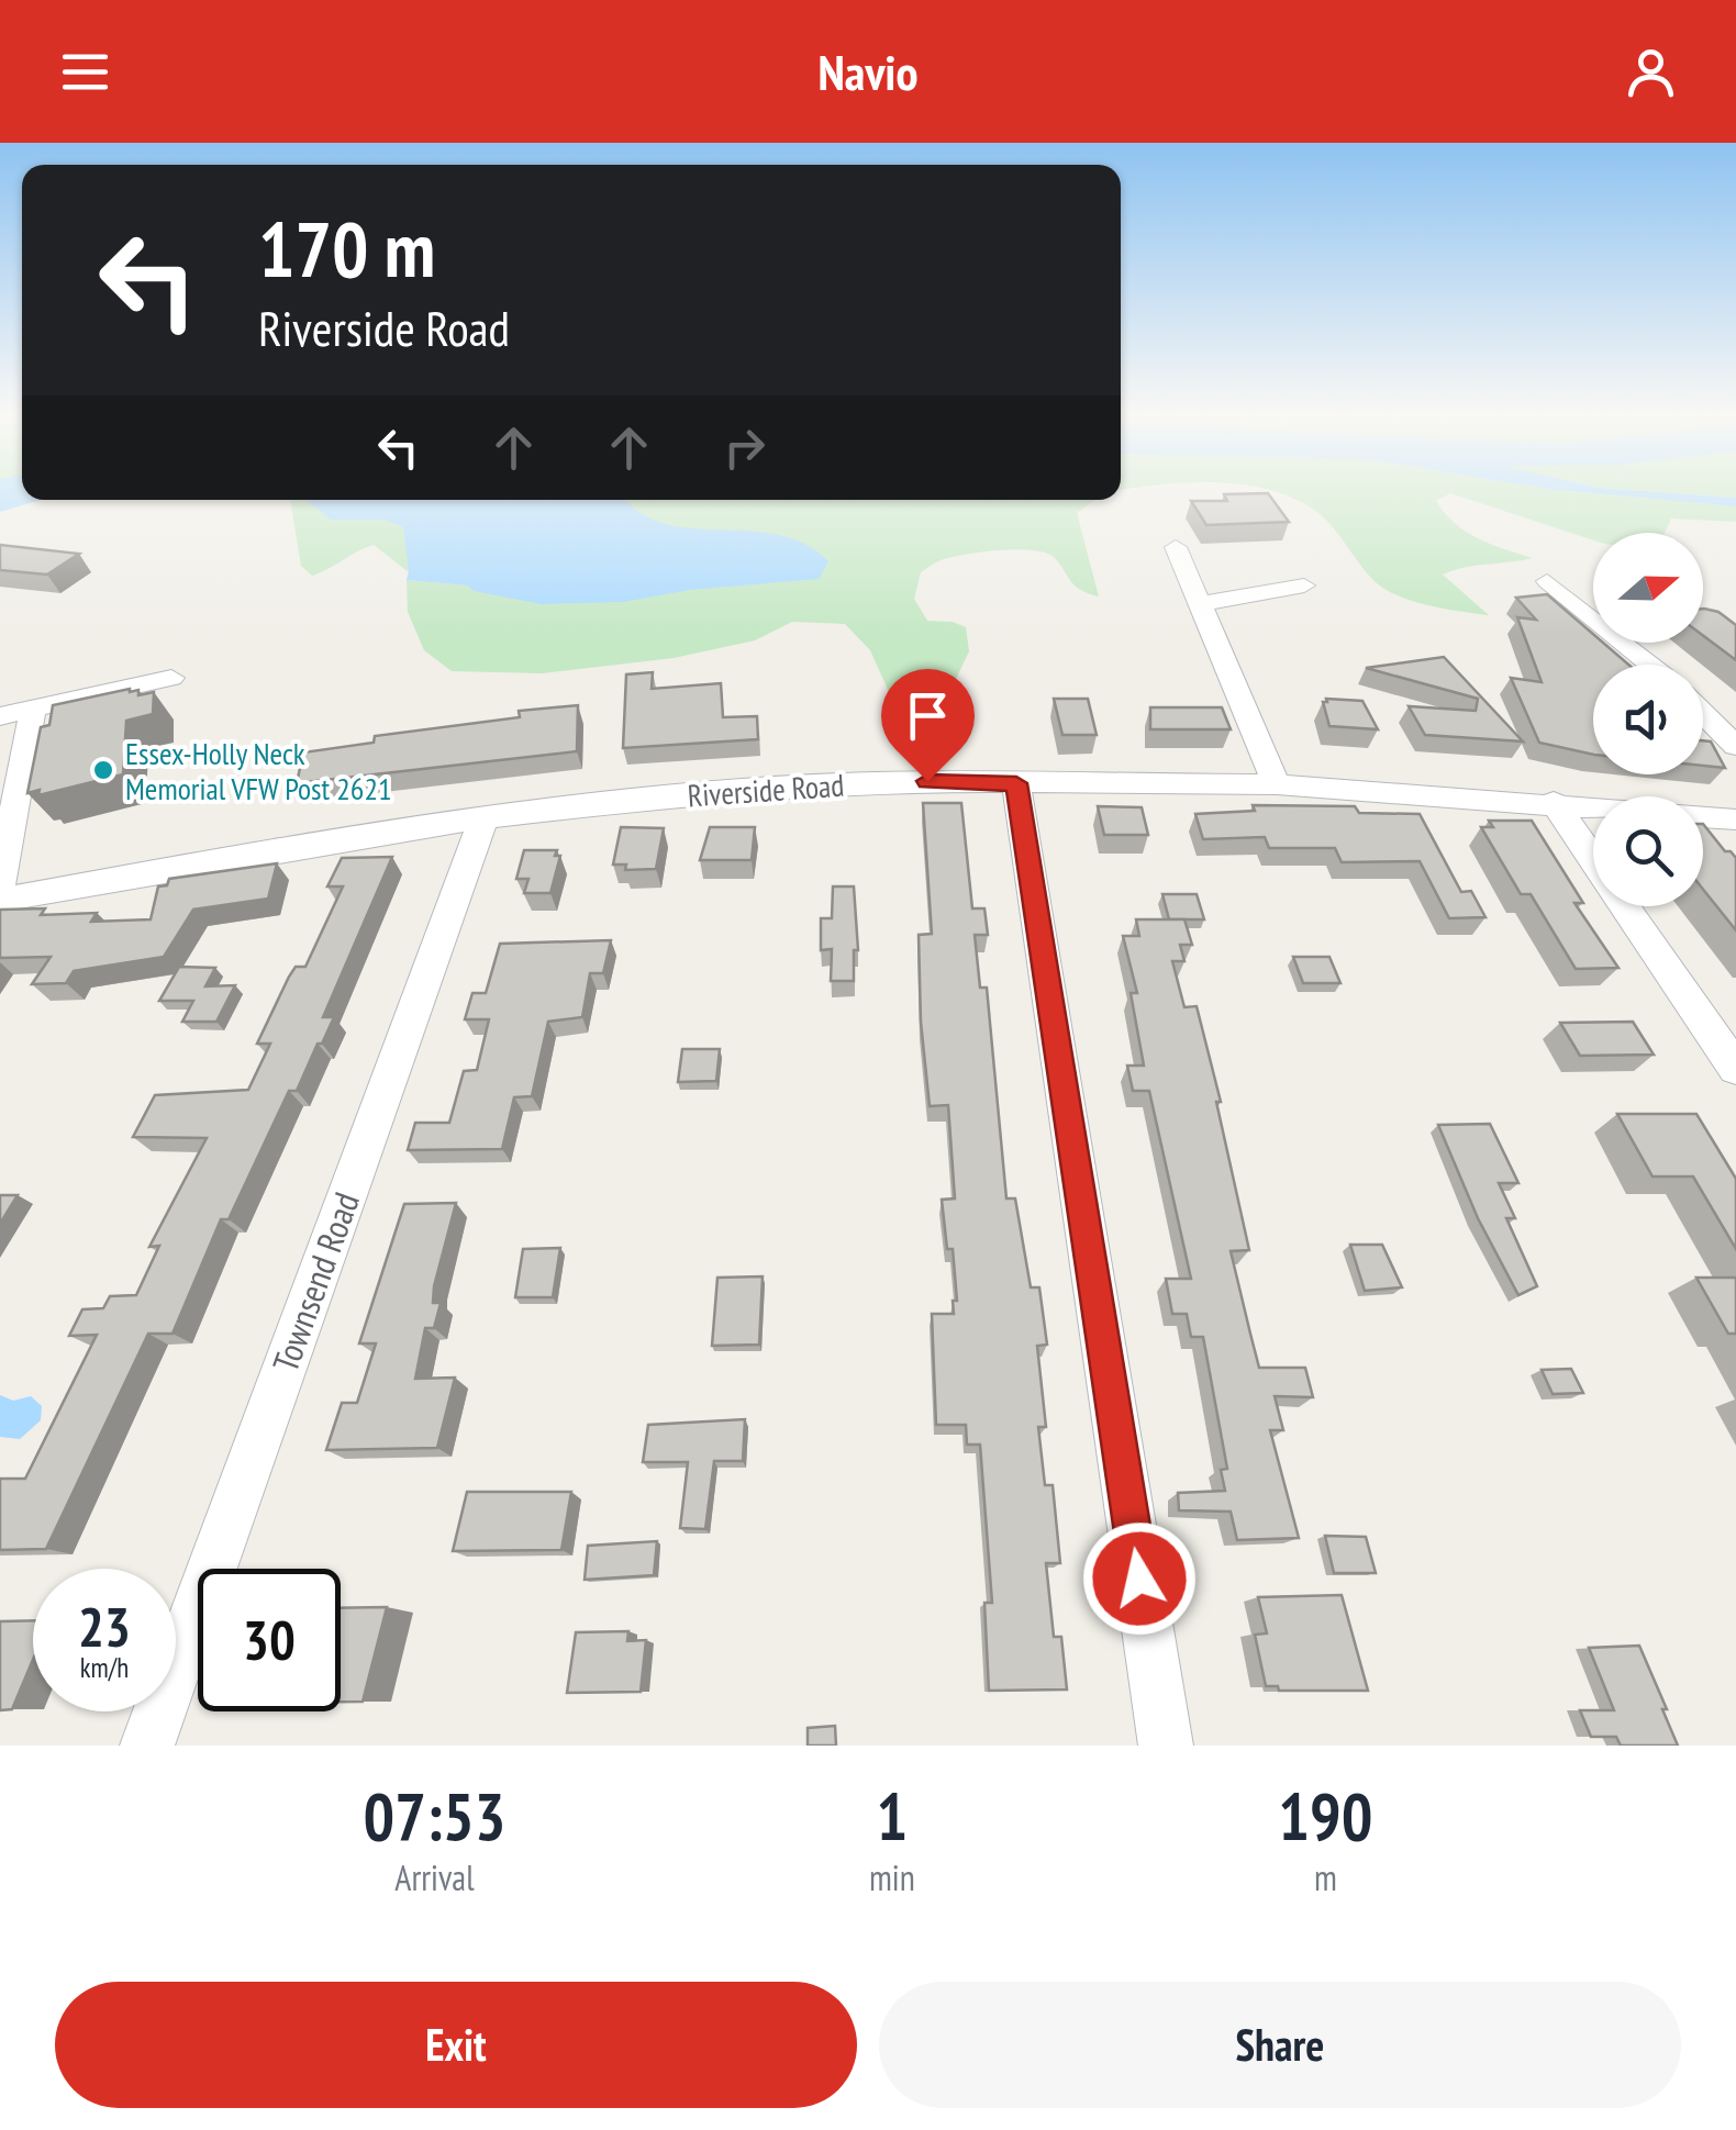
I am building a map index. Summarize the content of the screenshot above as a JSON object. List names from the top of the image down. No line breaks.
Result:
{"streets":{"street":["Riverside Road","Townsend Road"]},"crossings":[["Riverside Road","Townsend Road"]],"places":["Essex-Holly Neck Memorial VFW Post 2621"],"north":"right","page":{"header":"Navio","turn":["170 m","Riverside Road"],"speed":"23 km/h","limit":"30","eta":["07:53","Arrival","1","min","190","m"],"buttons":["Exit","Share"]}}
